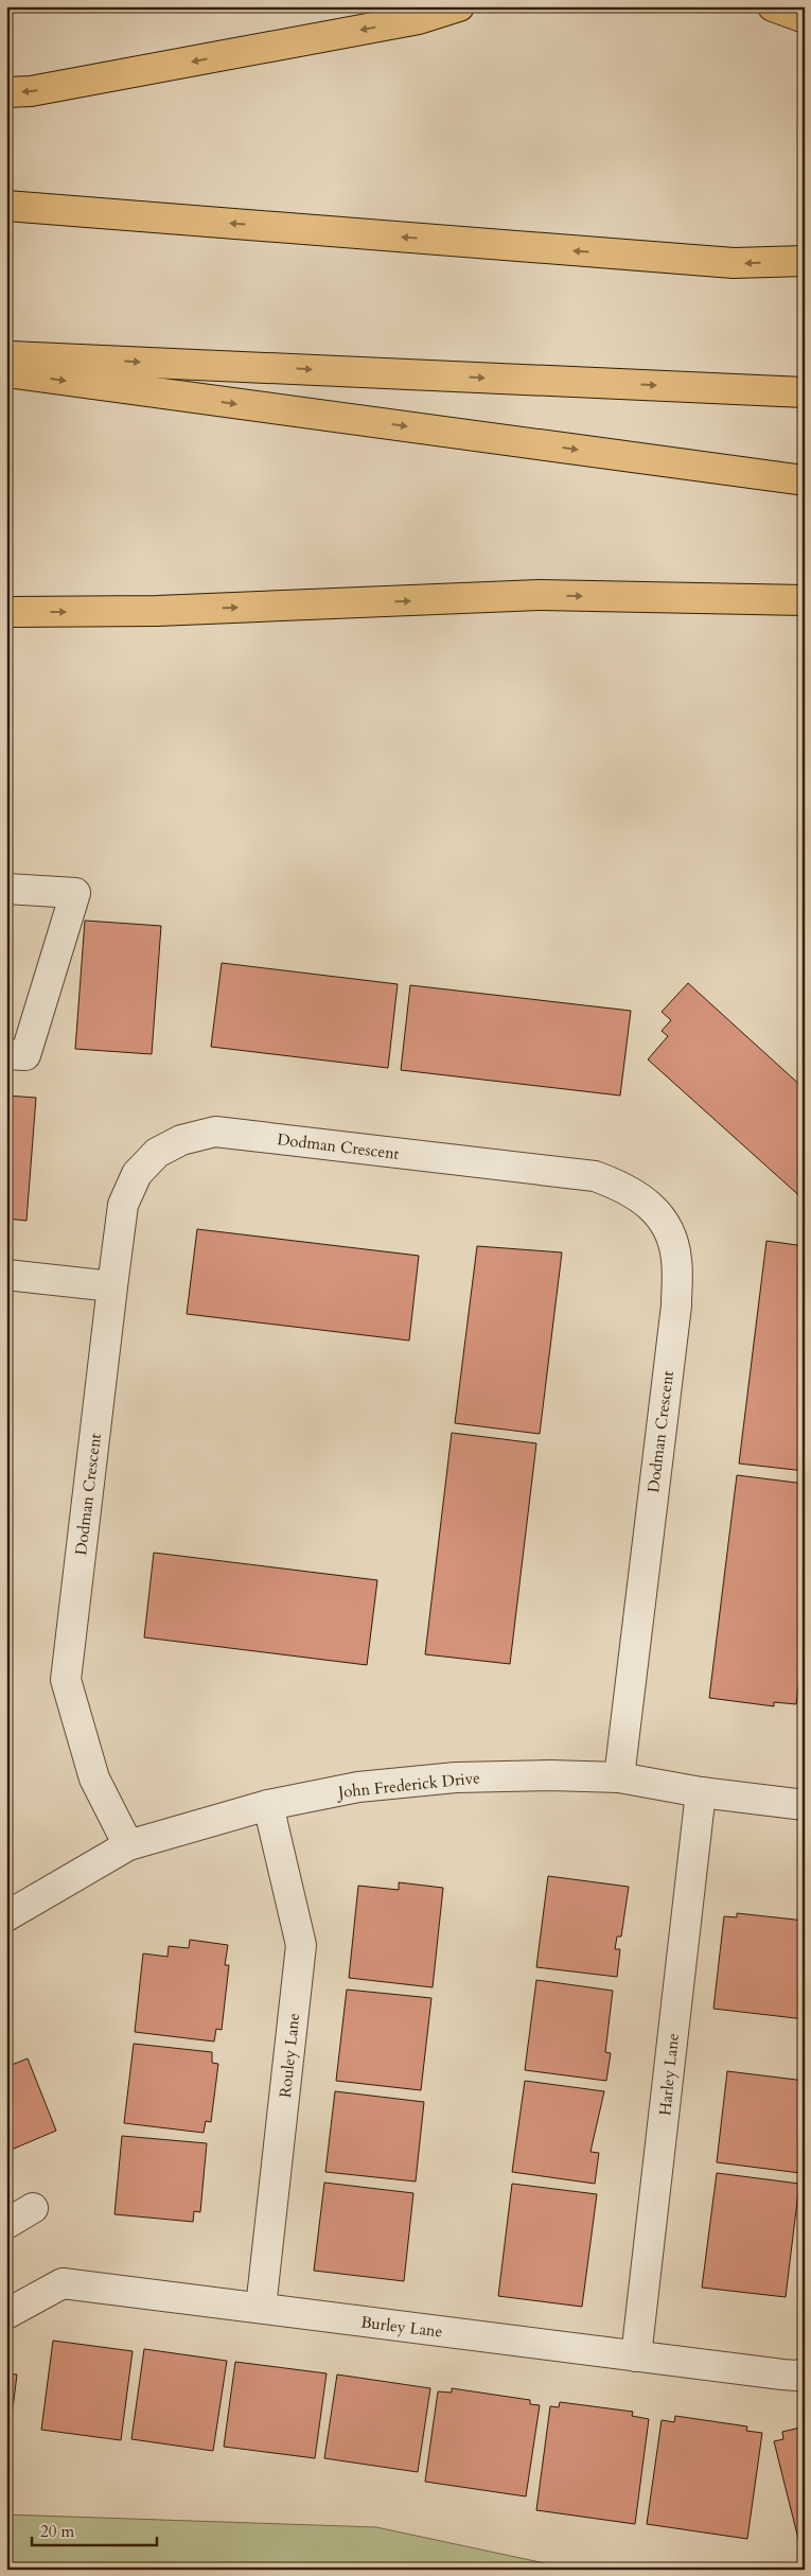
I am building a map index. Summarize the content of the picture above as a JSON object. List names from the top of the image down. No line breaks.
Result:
{"streets":{"street":["Dodman Crescent","John Frederick Drive","Rouley Lane","Harley Lane","Burley Lane"]},"crossings":[["Dodman Crescent","John Frederick Drive"],["John Frederick Drive","Rouley Lane"],["John Frederick Drive","Harley Lane"],["Rouley Lane","Burley Lane"],["Harley Lane","Burley Lane"]],"scale_bar":"20 m"}
